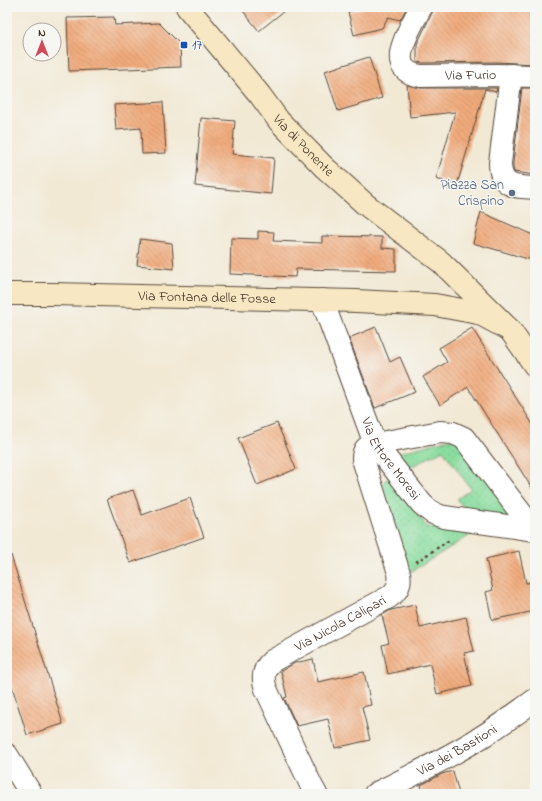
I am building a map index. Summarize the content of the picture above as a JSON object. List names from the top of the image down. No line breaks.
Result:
{"streets":{"main road":["Via di Ponente","Via Fontana delle Fosse"],"street":["Via Furio","Via Ettore Moresi","Via Nicola Calipari","Via dei Bastioni"]},"crossings":[["Via di Ponente","Via Fontana delle Fosse"],["Via Fontana delle Fosse","Via Ettore Moresi"],["Via Ettore Moresi","Via Nicola Calipari"]],"places":{"transit":["17"],"other":["Piazza San Crispino"]},"north":"top"}
